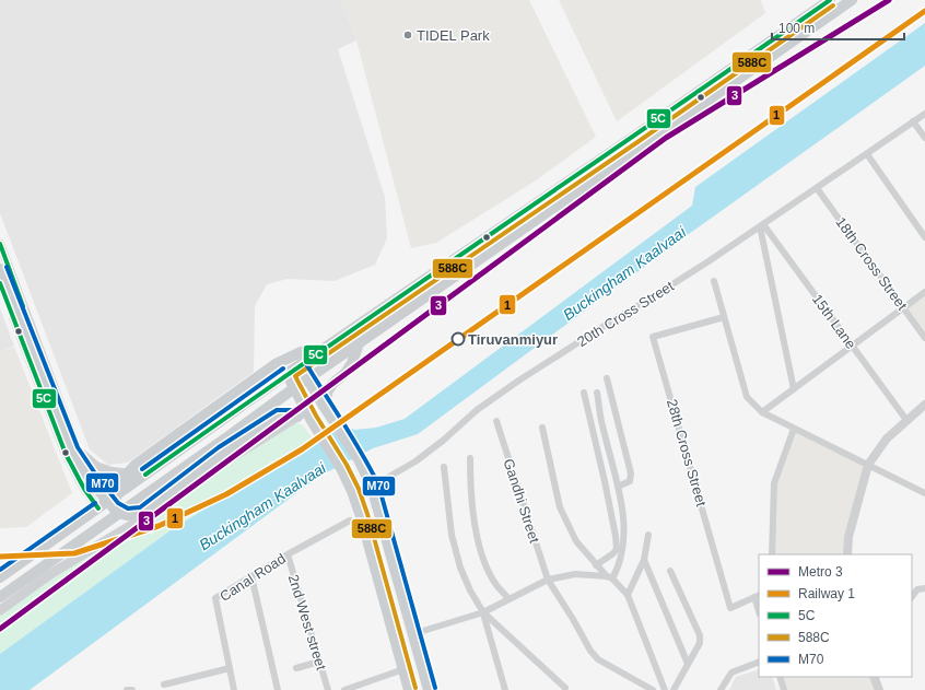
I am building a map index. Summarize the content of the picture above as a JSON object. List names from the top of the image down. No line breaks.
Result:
{"streets":{"street":["18th Cross Street","20th Cross Street","15th Lane","28th Cross Street","Gandhi Street","Canal Road","2nd West street"]},"crossings":[["18th Cross Street","20th Cross Street"],["20th Cross Street","15th Lane"],["Canal Road","2nd West street"]],"water":["Buckingham Kaalvaai"],"places":["TIDEL Park","Tiruvanmiyur"],"lines":["metro line 3","transit line 5C","transit line 588C","rail line 1","transit line M70"],"legend":["Metro 3","Railway 1","5C","588C","M70"],"scale_bar":"100 m"}
